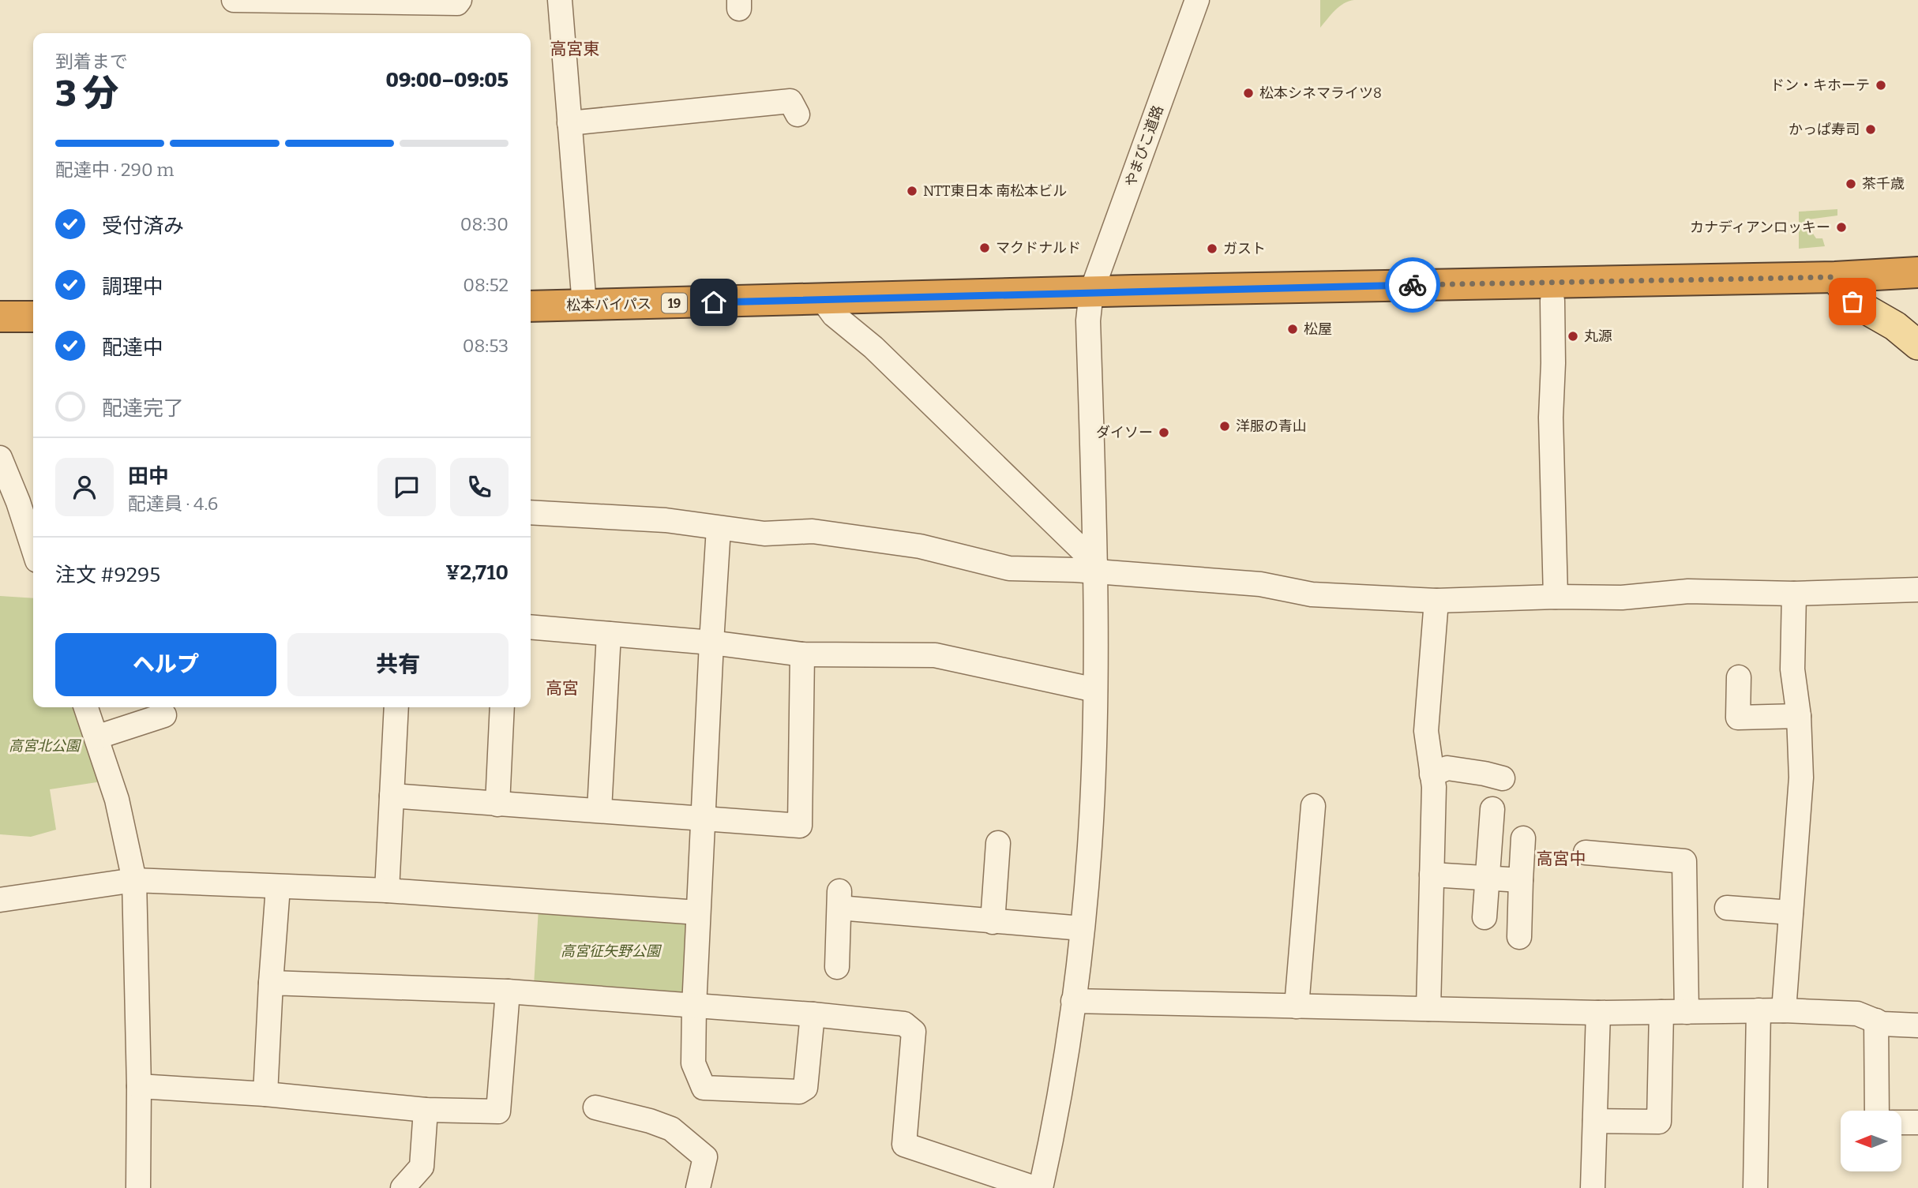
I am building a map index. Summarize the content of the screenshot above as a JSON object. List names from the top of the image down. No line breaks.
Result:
{"streets":{"highway":["19","松本バイパス"],"street":["やまびこ道路"]},"crossings":[["やまびこ道路","松本バイパス"]],"districts":["高宮東","高宮","高宮中"],"parks":["高宮北公園","高宮征矢野公園"],"places":["ドン・キホーテ","松本シネマライツ8","かっぱ寿司","茶千歳","NTT東日本 南松本ビル","カナディアンロッキー","マクドナルド","ガスト","松屋","丸源","洋服の青山","ダイソー"],"north":"left","page":{"heading":["3 分","到着まで","09:00–09:05"],"panel":["田中","配達員 · 4.6","注文 #9295","¥2,710"],"bar":"配達中 · 290 m","list":[["受付済み","08:30"],["調理中","08:52"],["配達中","08:53"],"配達完了"],"buttons":["ヘルプ","共有"]}}
